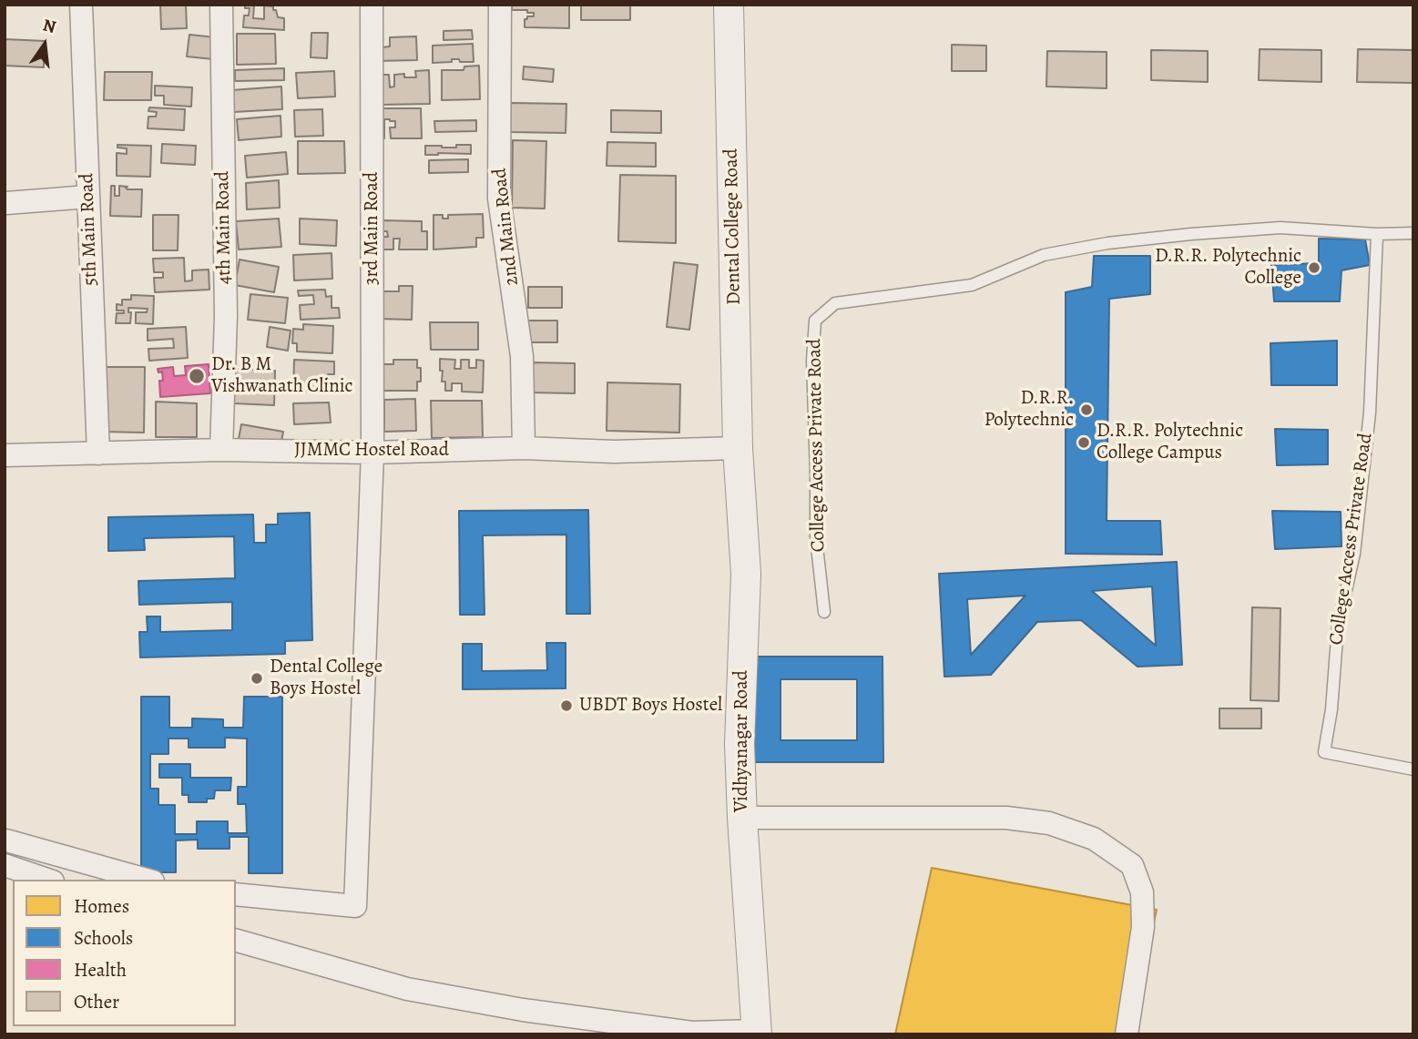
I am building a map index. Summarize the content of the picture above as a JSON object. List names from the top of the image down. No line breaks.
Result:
{"streets":{"street":["2nd Main Road","Dental College Road","4th Main Road","3rd Main Road","5th Main Road","JJMMC Hostel Road","Vidhyanagar Road"],"lane":["College Access Private Road"]},"crossings":[["2nd Main Road","JJMMC Hostel Road"],["Dental College Road","JJMMC Hostel Road"],["Dental College Road","Vidhyanagar Road"],["4th Main Road","JJMMC Hostel Road"],["3rd Main Road","JJMMC Hostel Road"],["5th Main Road","JJMMC Hostel Road"],["JJMMC Hostel Road","Vidhyanagar Road"]],"places":["D.R.R. Polytechnic College","Dr. B M Vishwanath Clinic","D.R.R. Polytechnic","D.R.R. Polytechnic College Campus","Dental College Boys Hostel","UBDT Boys Hostel"],"legend":["Homes","Schools","Health","Other"],"north":"top"}
